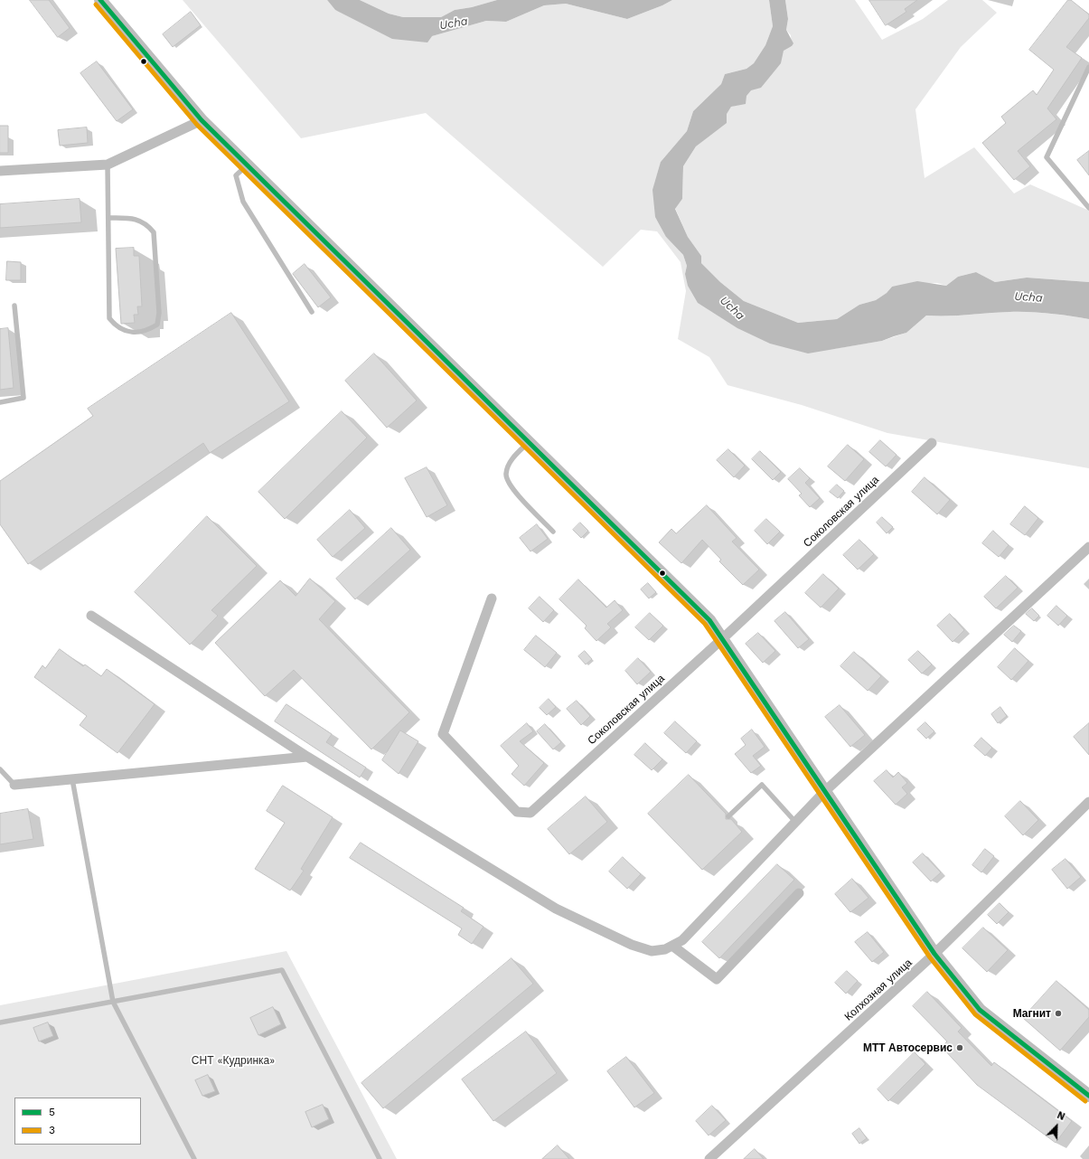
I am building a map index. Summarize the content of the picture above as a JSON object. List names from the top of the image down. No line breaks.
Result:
{"streets":{"street":["Соколовская улица","Колхозная улица"]},"water":["Ucha"],"parks":["СНТ «Кудринка»"],"places":["Магнит","МТТ Автосервис"],"lines":["transit line 5","transit line 3"],"legend":["5","3"],"north":"top right"}
